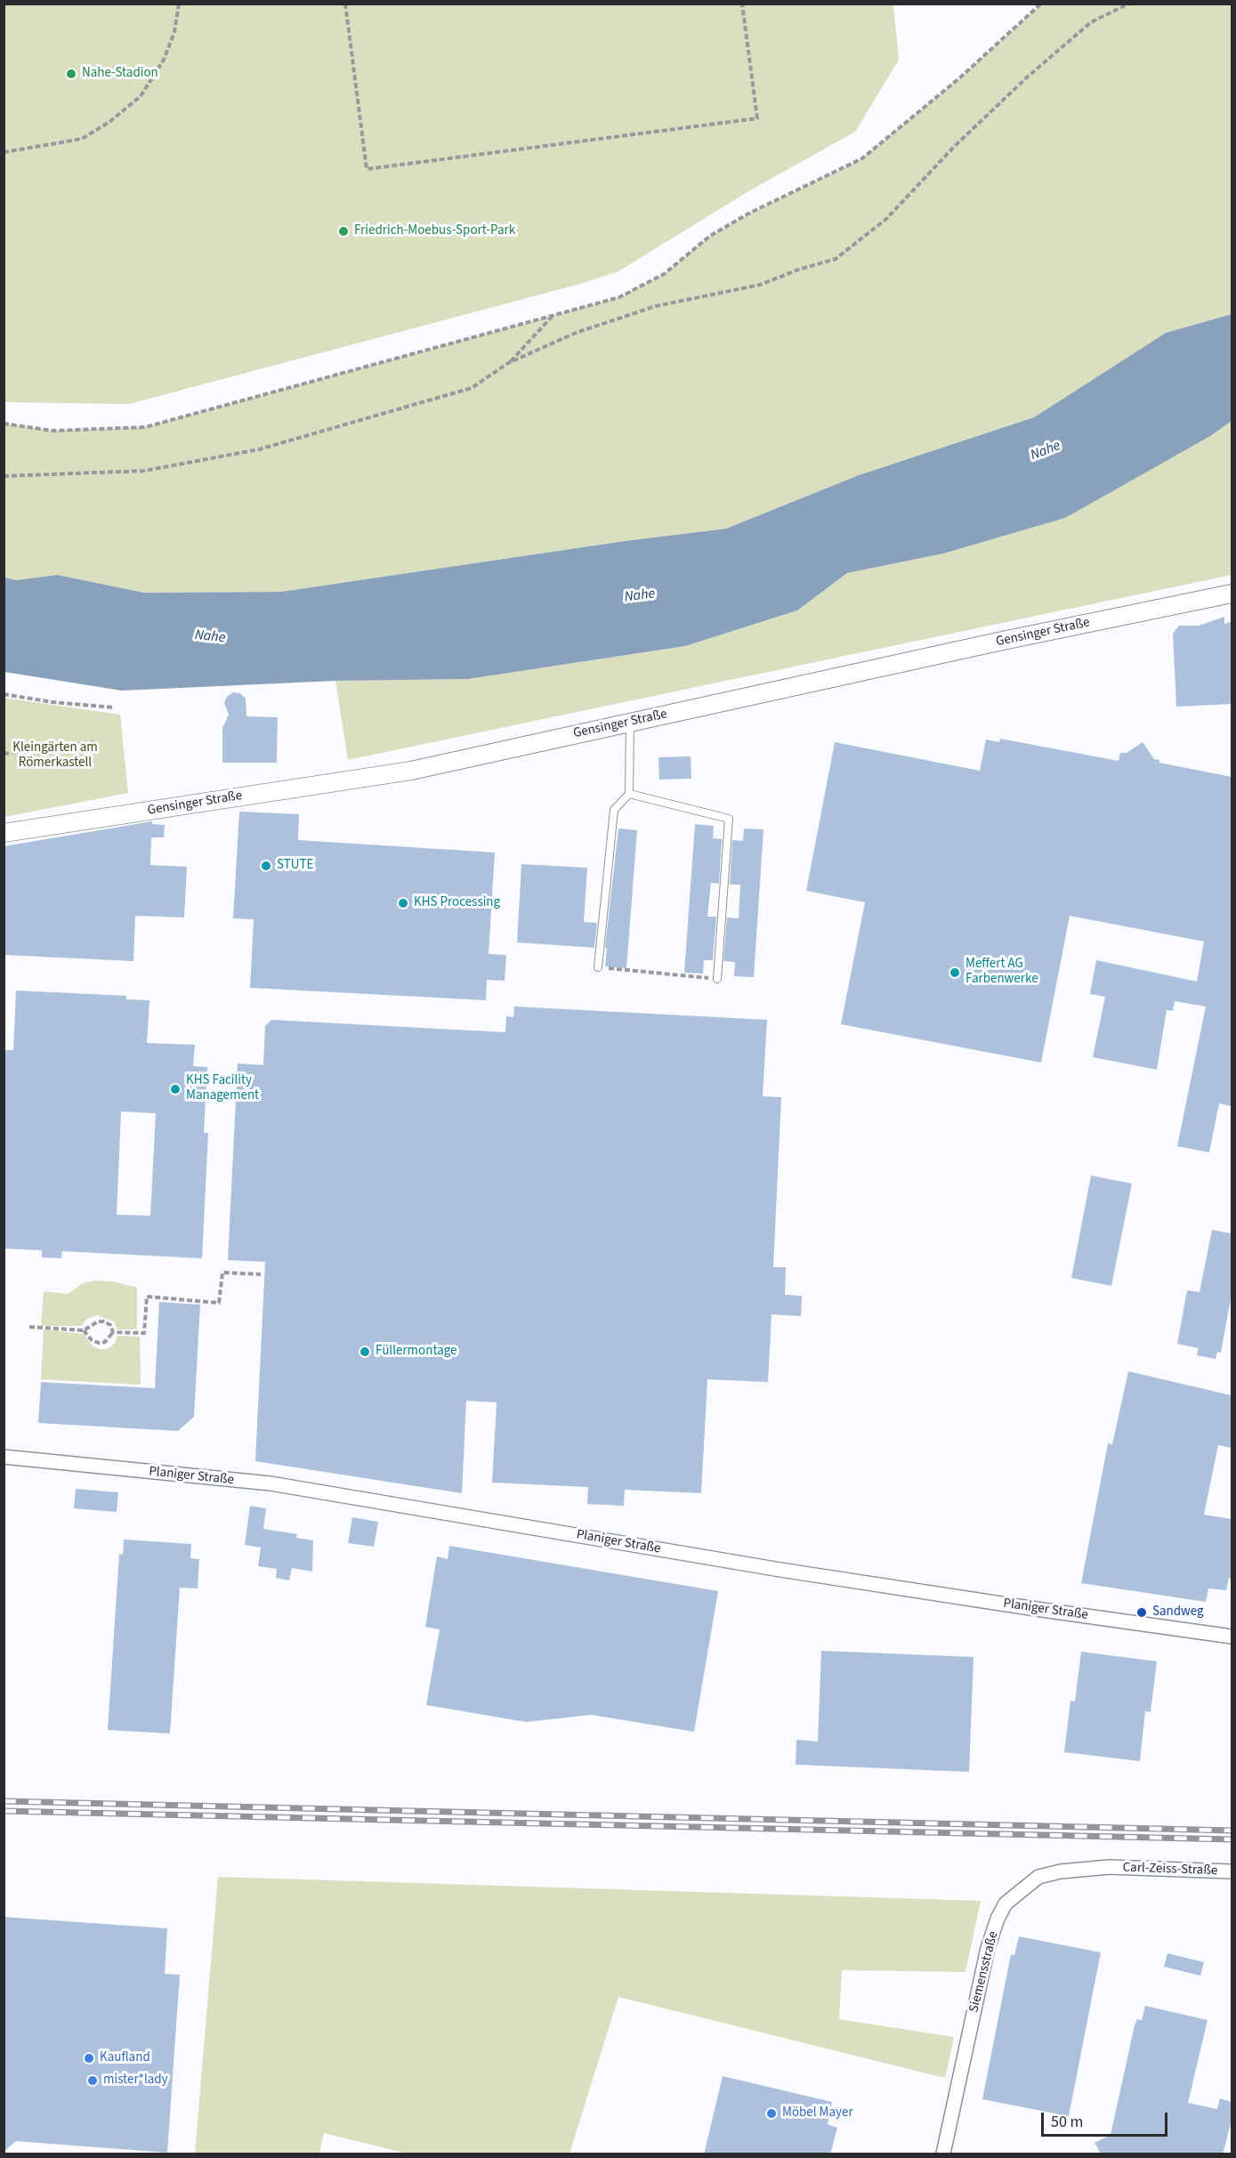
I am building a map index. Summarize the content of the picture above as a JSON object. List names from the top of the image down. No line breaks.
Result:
{"streets":{"street":["Gensinger Straße","Planiger Straße","Carl-Zeiss-Straße","Siemensstraße"]},"crossings":[["Carl-Zeiss-Straße","Siemensstraße"]],"water":["Nahe"],"parks":["Kleingärten am Römerkastell"],"places":["Nahe-Stadion","Friedrich-Moebus-Sport-Park","STUTE","KHS Processing","Meffert AG Farbenwerke","KHS Facility Management","Füllermontage","Sandweg","Kaufland","mister*lady","Möbel Mayer"],"scale_bar":"50 m"}
